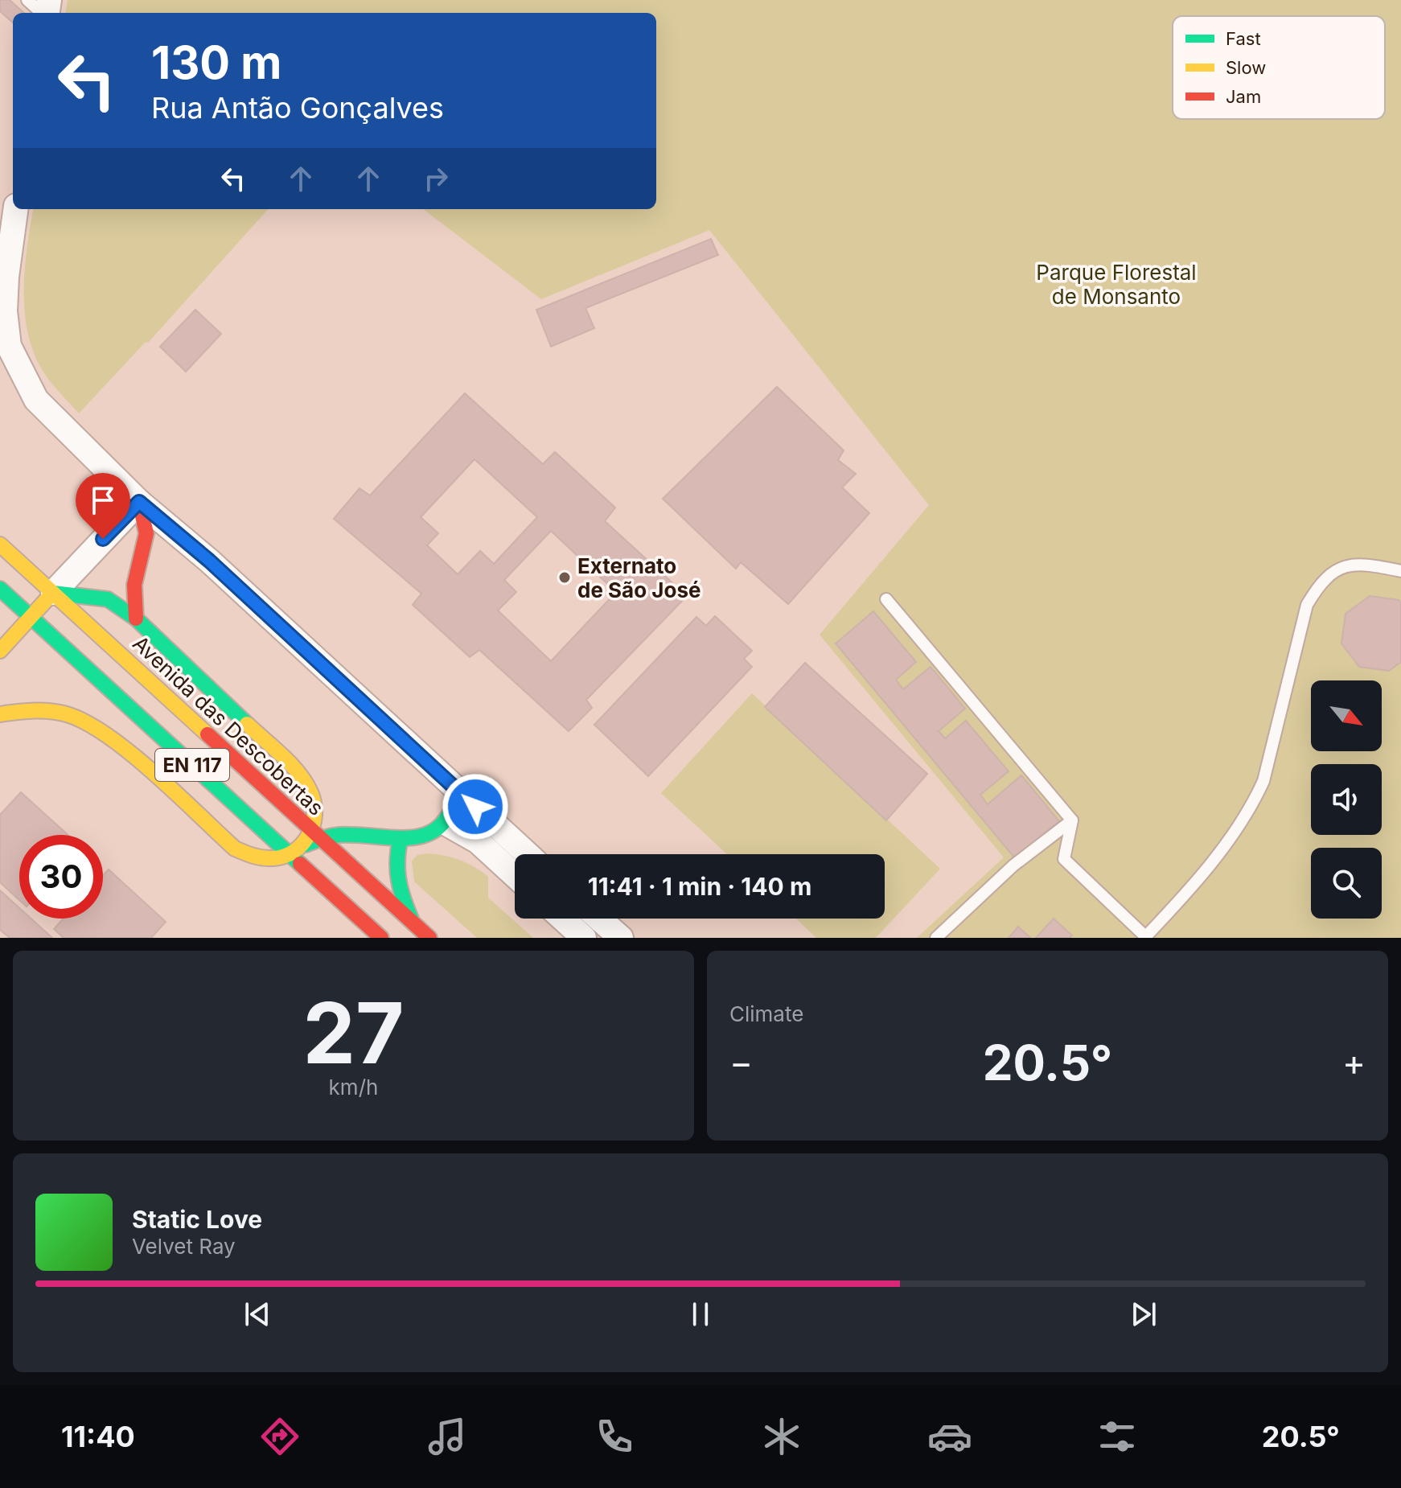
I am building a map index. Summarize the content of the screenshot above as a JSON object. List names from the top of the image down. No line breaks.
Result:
{"streets":{"main road":["Avenida das Descobertas","EN 117"]},"parks":["Parque Florestal de Monsanto"],"places":["Externato de São José"],"legend":["Fast","Slow","Jam"],"north":"bottom right","page":{"turn":["130 m","Rua Antão Gonçalves"],"limit":"30","trip":"11:41 · 1 min · 140 m","tile":[["27","km/h"],"Climate"],"heat":["−","20.5°","+"],"song":["Static Love","Velvet Ray"],"tabs":["11:40","20.5°"]}}
